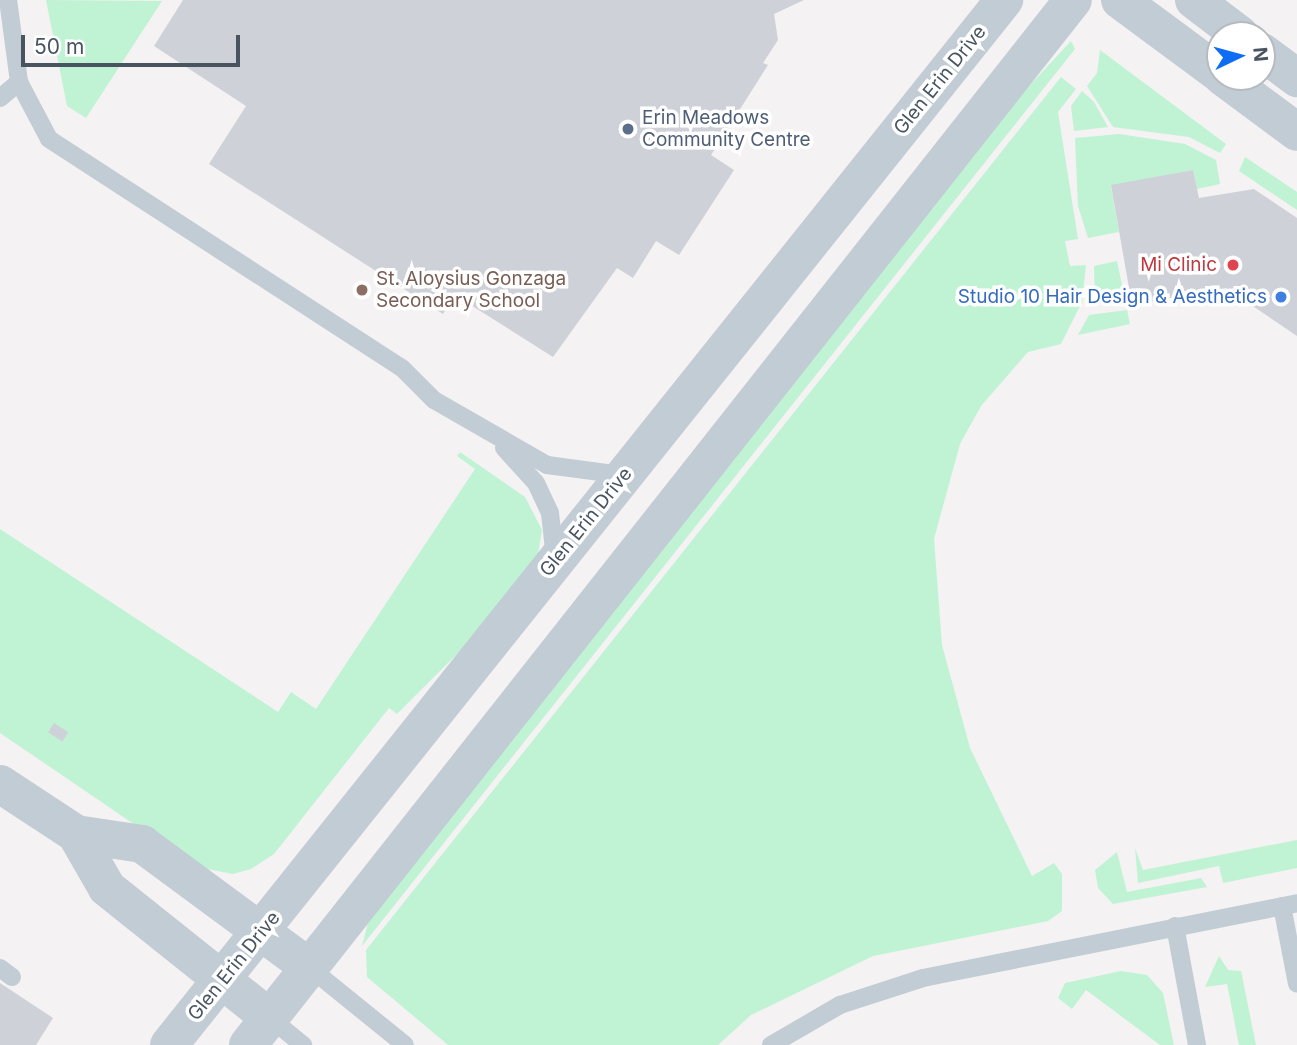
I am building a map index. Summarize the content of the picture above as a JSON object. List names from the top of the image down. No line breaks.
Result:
{"streets":{"street":["Glen Erin Drive"]},"places":["Erin Meadows Community Centre","Mi Clinic","St. Aloysius Gonzaga Secondary School","Studio 10 Hair Design & Aesthetics"],"scale_bar":"50 m","north":"right"}
